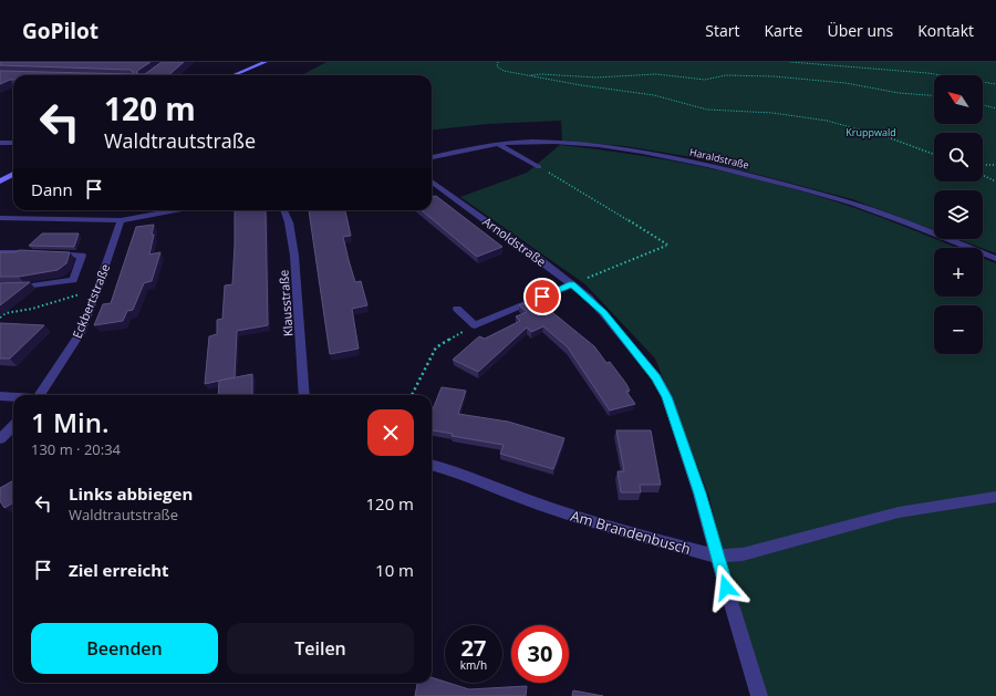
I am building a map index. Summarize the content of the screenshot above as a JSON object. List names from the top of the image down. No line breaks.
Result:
{"streets":{"street":["Haraldstraße","Arnoldstraße","Eckbertstraße","Klausstraße","Am Brandenbusch"]},"crossings":[["Arnoldstraße","Am Brandenbusch"]],"parks":["Kruppwald"],"north":"top left","page":{"header":"GoPilot","nav":["Start","Karte","Über uns","Kontakt"],"map_buttons":["+","−"],"turn":["120 m","Waldtrautstraße"],"then":"Dann","heading":["1 Min.","130 m · 20:34"],"list":[{"name":"Links abbiegen","note":"Waldtrautstraße","value":"120 m"},{"name":"Ziel erreicht","value":"10 m"}],"buttons":["Beenden","Teilen"],"speed":"27 km/h","limit":"30"}}
